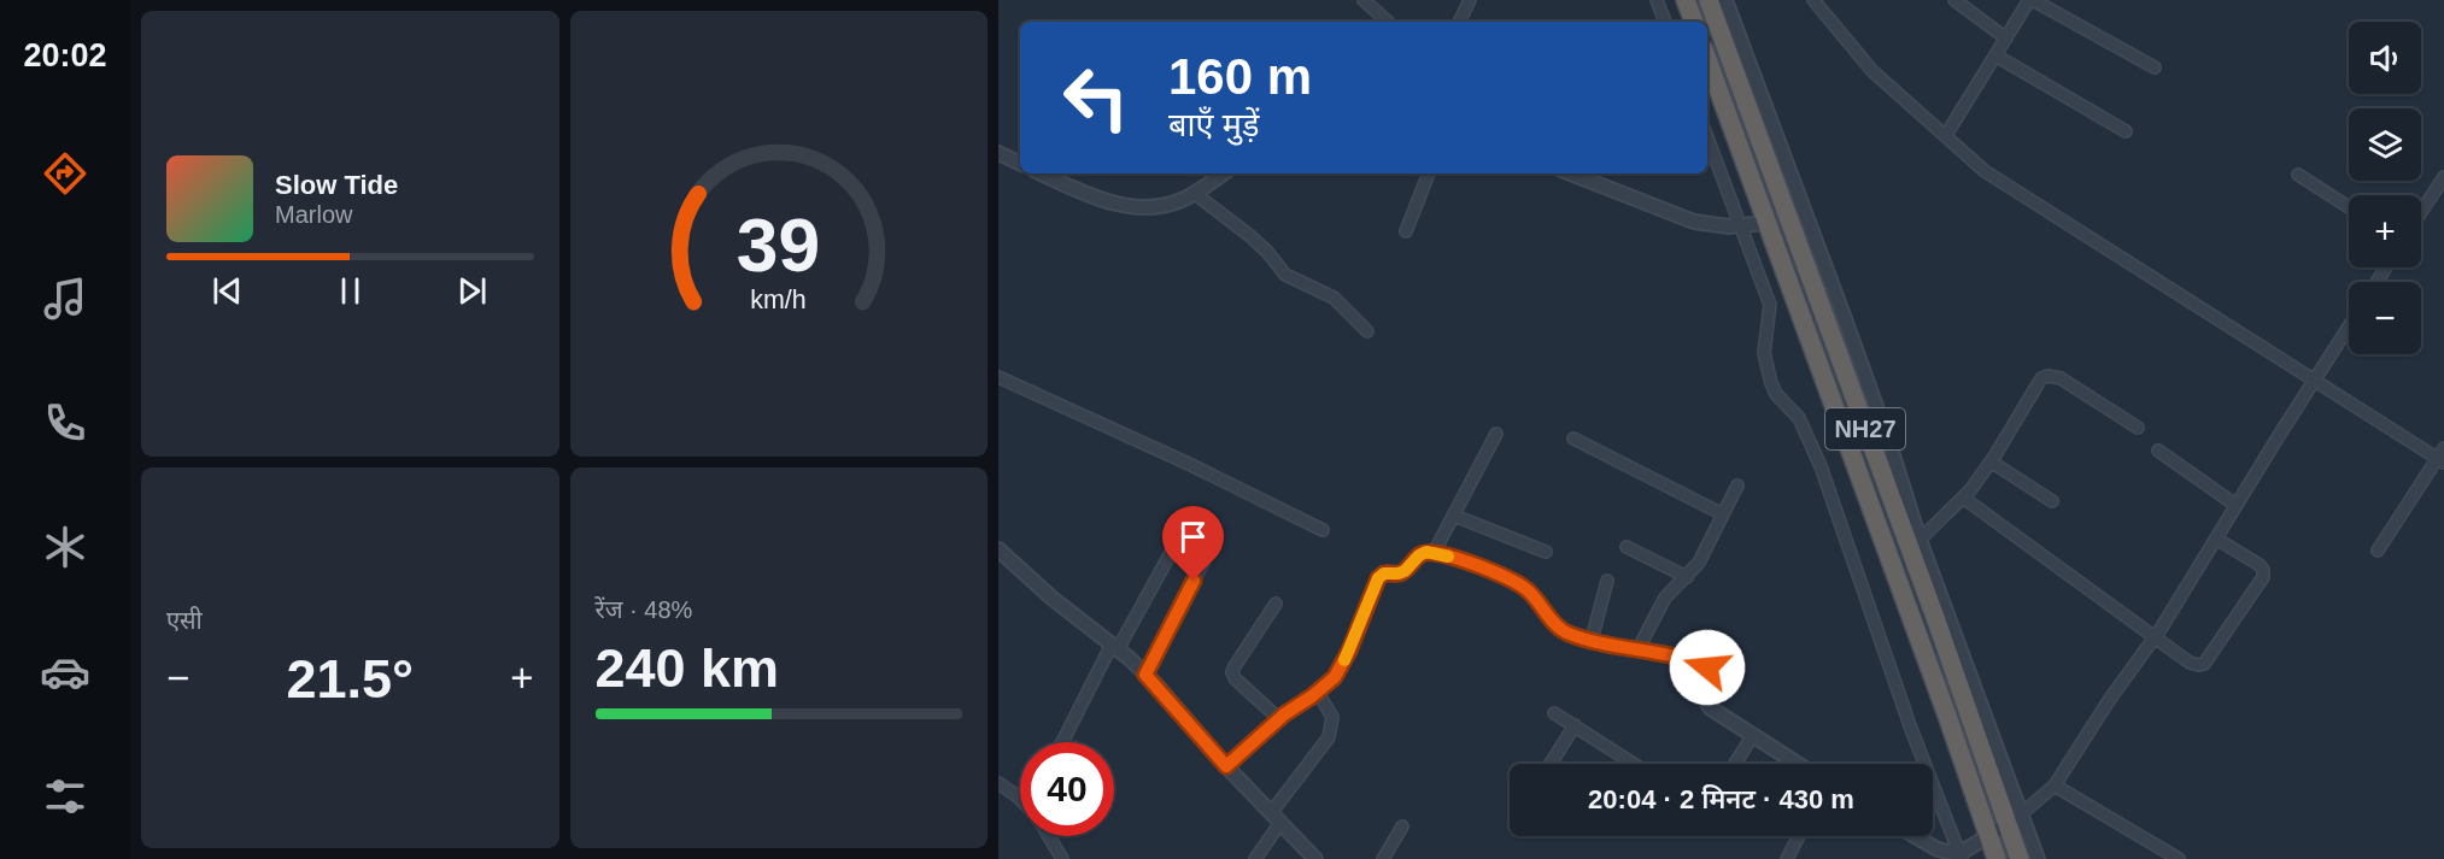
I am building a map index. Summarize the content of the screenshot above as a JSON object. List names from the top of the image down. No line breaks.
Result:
{"streets":{"highway":["NH27"]},"page":{"tabs":"20:02","map_buttons":["+","−"],"turn":["160 m","बाएँ मुड़ें"],"song":["Slow Tide","Marlow"],"tile":["एसी",["रेंज · 48%","240 km"]],"heat":["−","21.5°","+"],"limit":"40","trip":"20:04 · 2 मिनट · 430 m","gauge":["39","km/h"]}}
